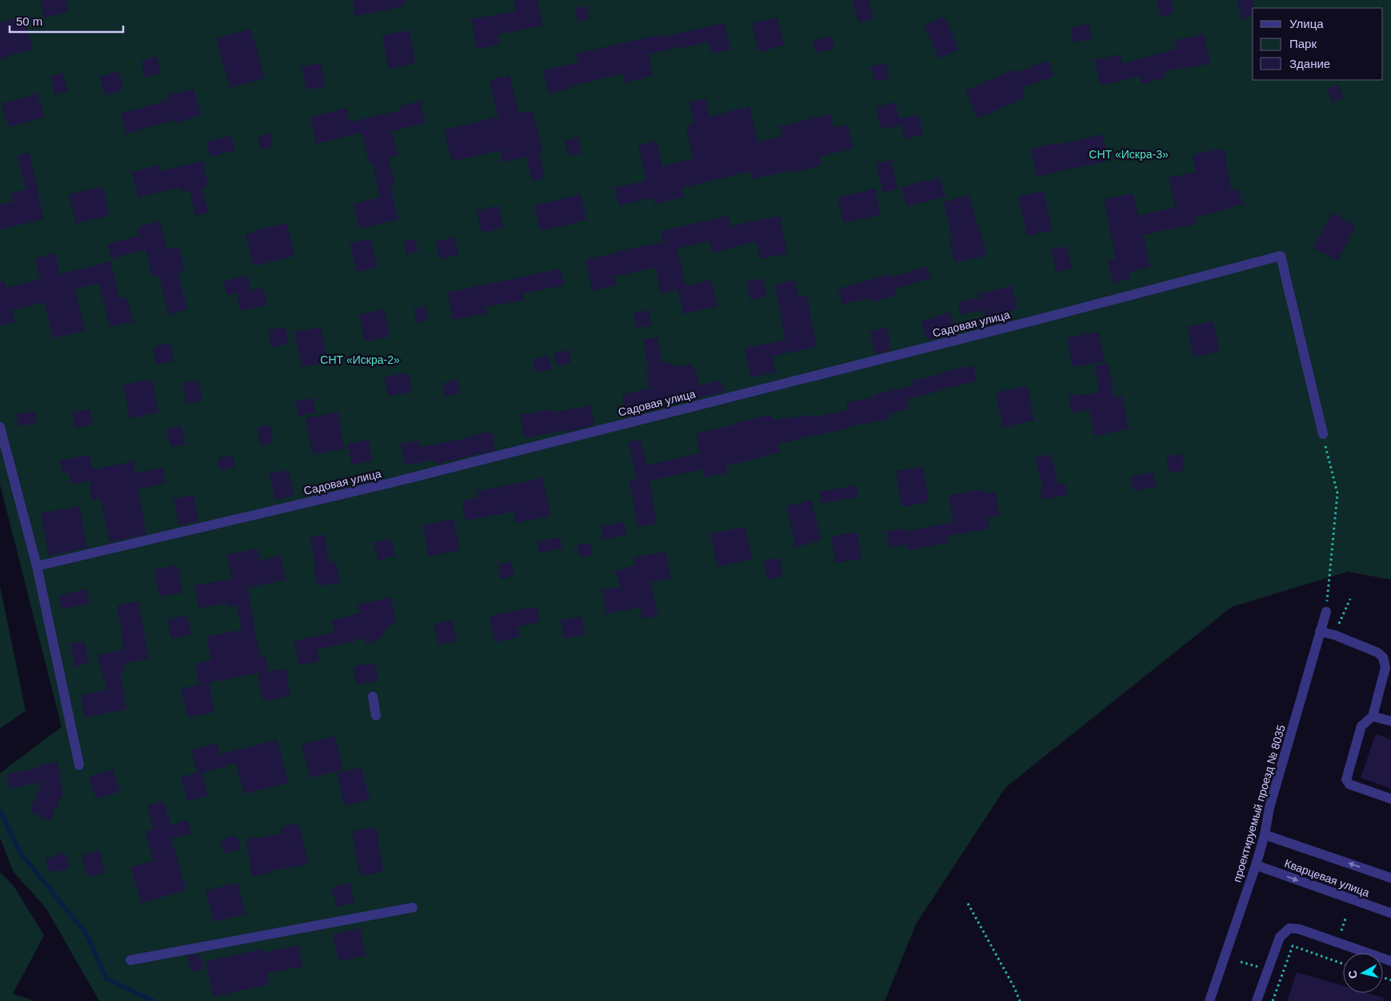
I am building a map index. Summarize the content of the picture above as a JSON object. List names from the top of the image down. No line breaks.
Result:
{"streets":{"street":["Садовая улица","проектируемый проезд № 8035","Кварцевая улица"]},"crossings":[["проектируемый проезд № 8035","Кварцевая улица"]],"parks":["СНТ «Искра-3»","СНТ «Искра-2»"],"legend":["Улица","Парк","Здание"],"scale_bar":"50 m","north":"left"}
